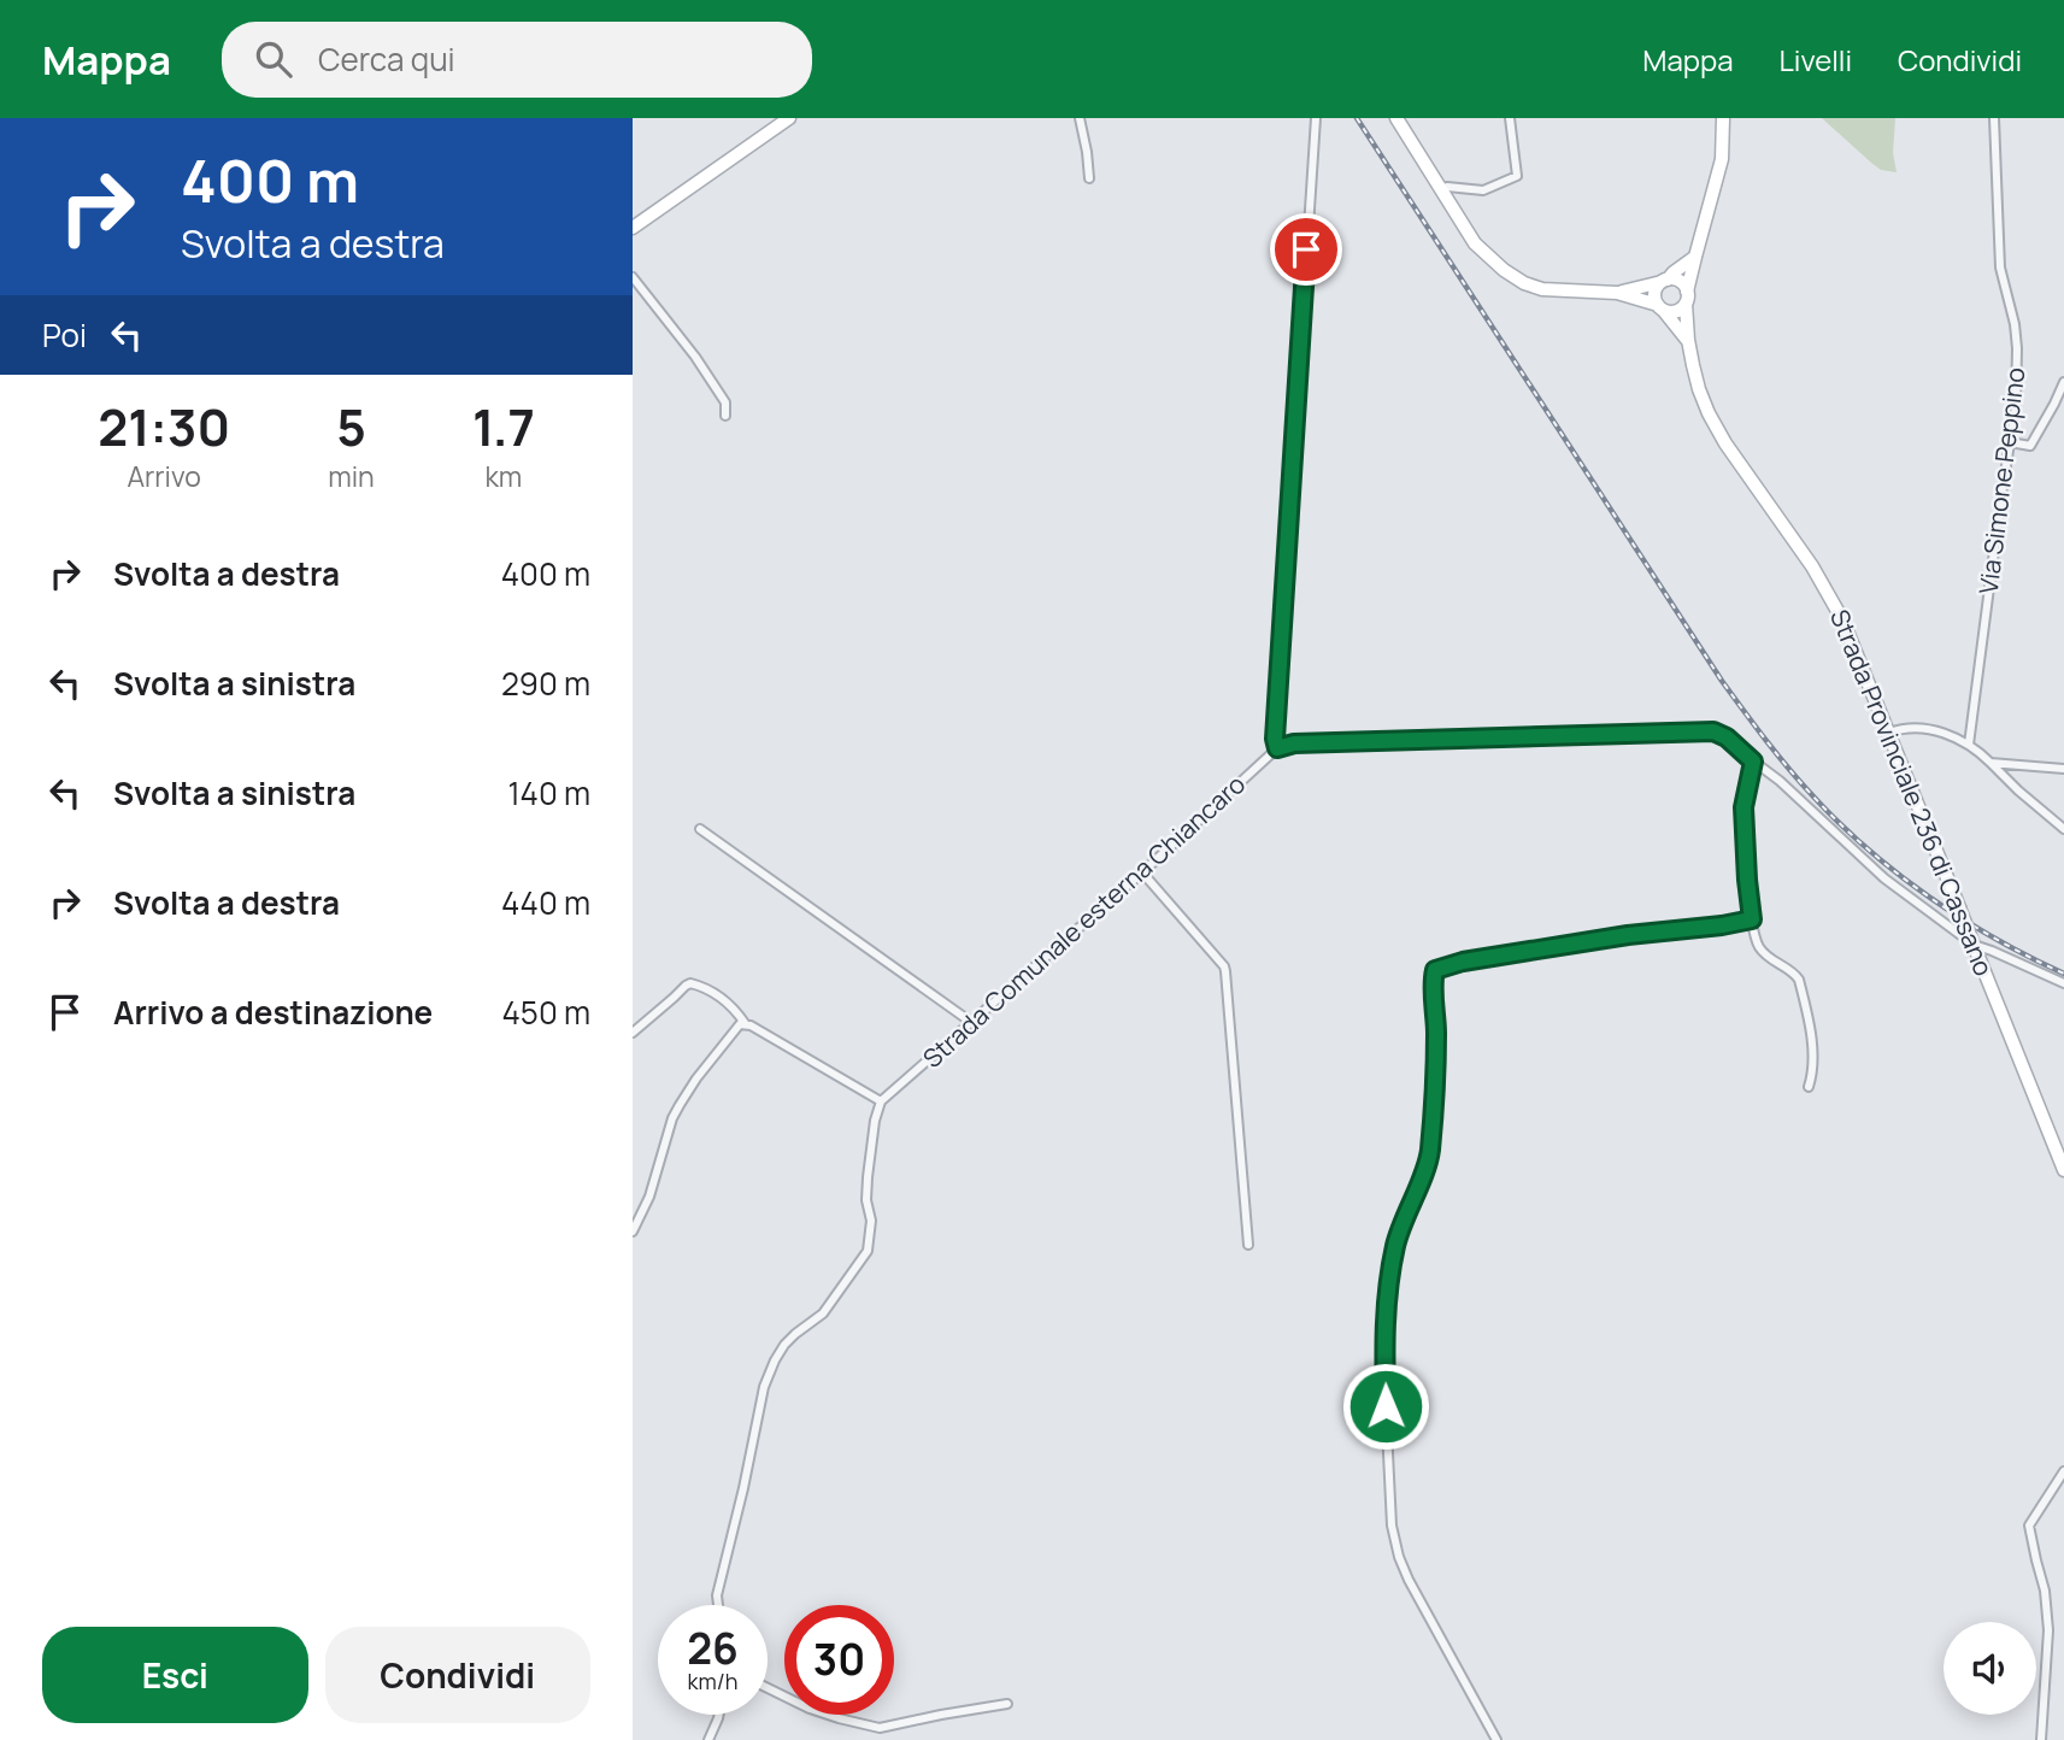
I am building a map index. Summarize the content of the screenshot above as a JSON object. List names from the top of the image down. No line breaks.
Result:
{"streets":{"main road":["Strada Provinciale 236 di Cassano"],"street":["Via Simone Peppino","Strada Comunale esterna Chiancaro"]},"page":{"header":"Mappa","search":"Cerca qui","nav":["Mappa","Livelli","Condividi"],"turn":["400 m","Svolta a destra"],"then":"Poi","eta":["21:30","Arrivo","5","min","1.7","km"],"list":[{"name":"Svolta a destra","value":"400 m"},{"name":"Svolta a sinistra","value":"290 m"},{"name":"Svolta a sinistra","value":"140 m"},{"name":"Svolta a destra","value":"440 m"},{"name":"Arrivo a destinazione","value":"450 m"}],"speed":"26 km/h","limit":"30","buttons":["Esci","Condividi"]}}
